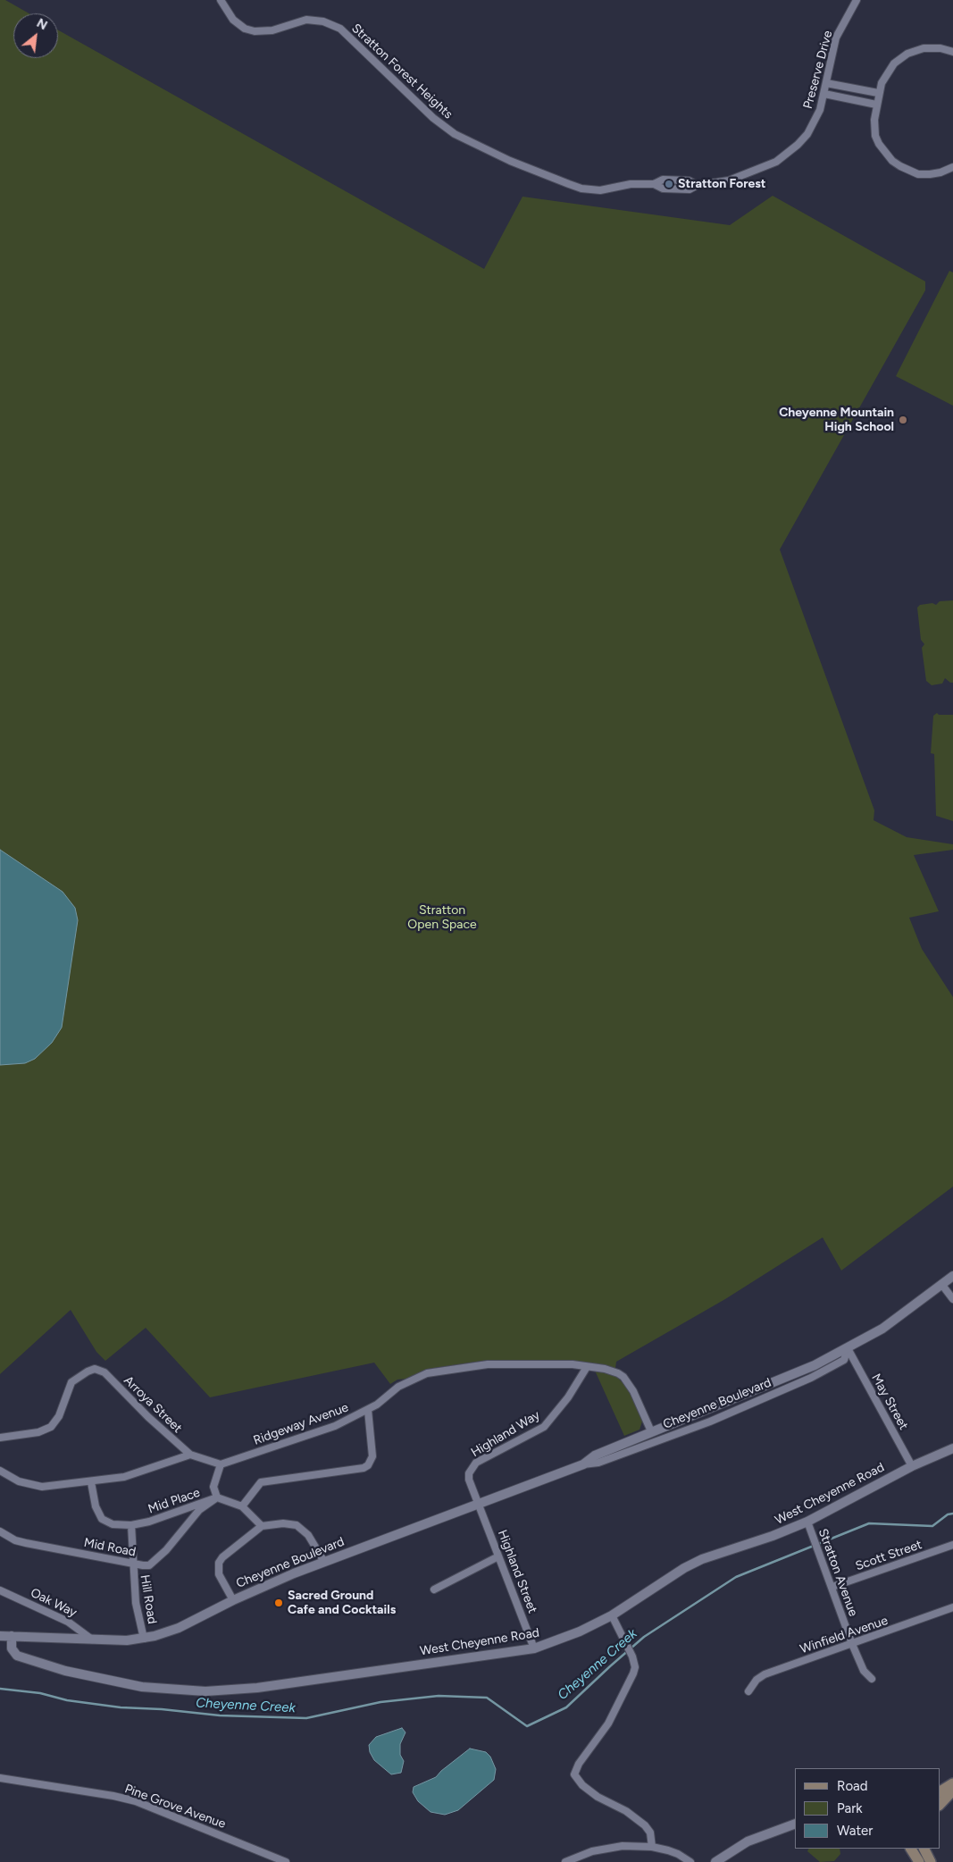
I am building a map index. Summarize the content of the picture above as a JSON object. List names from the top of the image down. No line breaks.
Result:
{"streets":{"street":["Preserve Drive","Stratton Forest Heights","May Street","Cheyenne Boulevard","Arroya Street","Ridgeway Avenue","Highland Way","West Cheyenne Road","Mid Place","Mid Road","Scott Street","Highland Street","Stratton Avenue","Hill Road","Oak Way","Winfield Avenue","Pine Grove Avenue"]},"crossings":[["Preserve Drive","Stratton Forest Heights"],["May Street","Cheyenne Boulevard"],["May Street","West Cheyenne Road"],["Cheyenne Boulevard","Ridgeway Avenue"],["Cheyenne Boulevard","Highland Way"],["Cheyenne Boulevard","West Cheyenne Road"],["Cheyenne Boulevard","Highland Street"],["Cheyenne Boulevard","Hill Road"],["Cheyenne Boulevard","Oak Way"],["Ridgeway Avenue","Highland Way"],["Ridgeway Avenue","Mid Place"],["Highland Way","Highland Street"],["West Cheyenne Road","Highland Street"],["West Cheyenne Road","Stratton Avenue"],["Mid Place","Mid Road"],["Mid Place","Hill Road"],["Mid Road","Hill Road"],["Scott Street","Stratton Avenue"],["Stratton Avenue","Winfield Avenue"]],"water":["Cheyenne Creek"],"parks":["Stratton Open Space"],"places":["Stratton Forest","Cheyenne Mountain High School","Sacred Ground Cafe and Cocktails"],"legend":["Road","Park","Water"],"north":"top right"}
